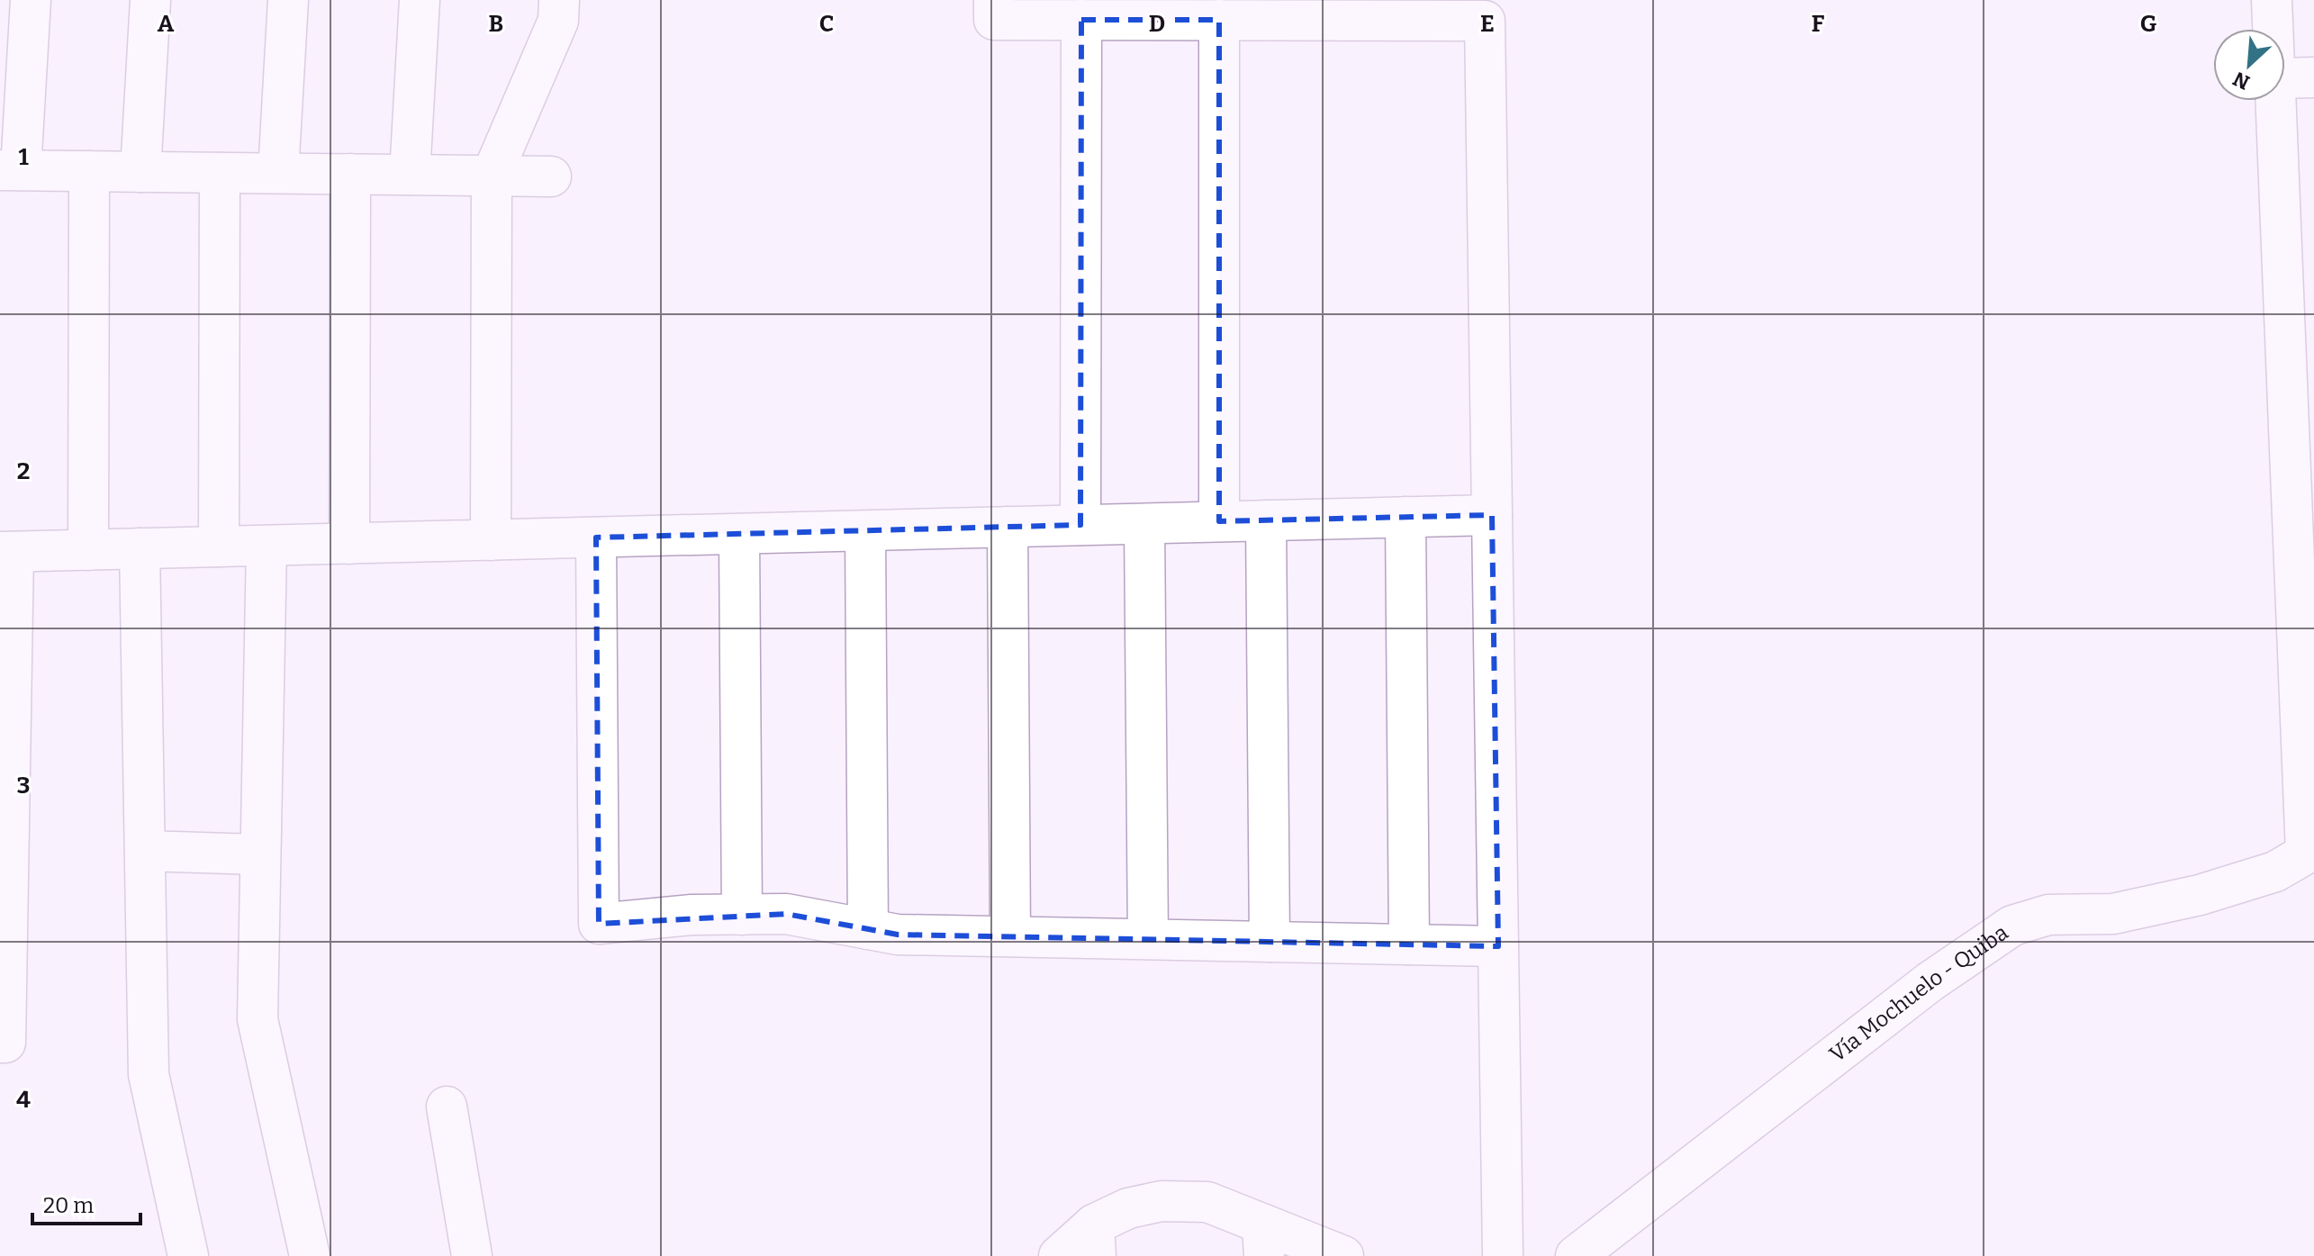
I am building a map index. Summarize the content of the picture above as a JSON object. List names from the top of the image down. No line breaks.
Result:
{"streets":{"street":["Vía Mochuelo - Quiba"]},"scale_bar":"20 m","north":"bottom left","grid":{"columns":["A","B","C","D","E","F","G"],"rows":["1","2","3","4"]}}
